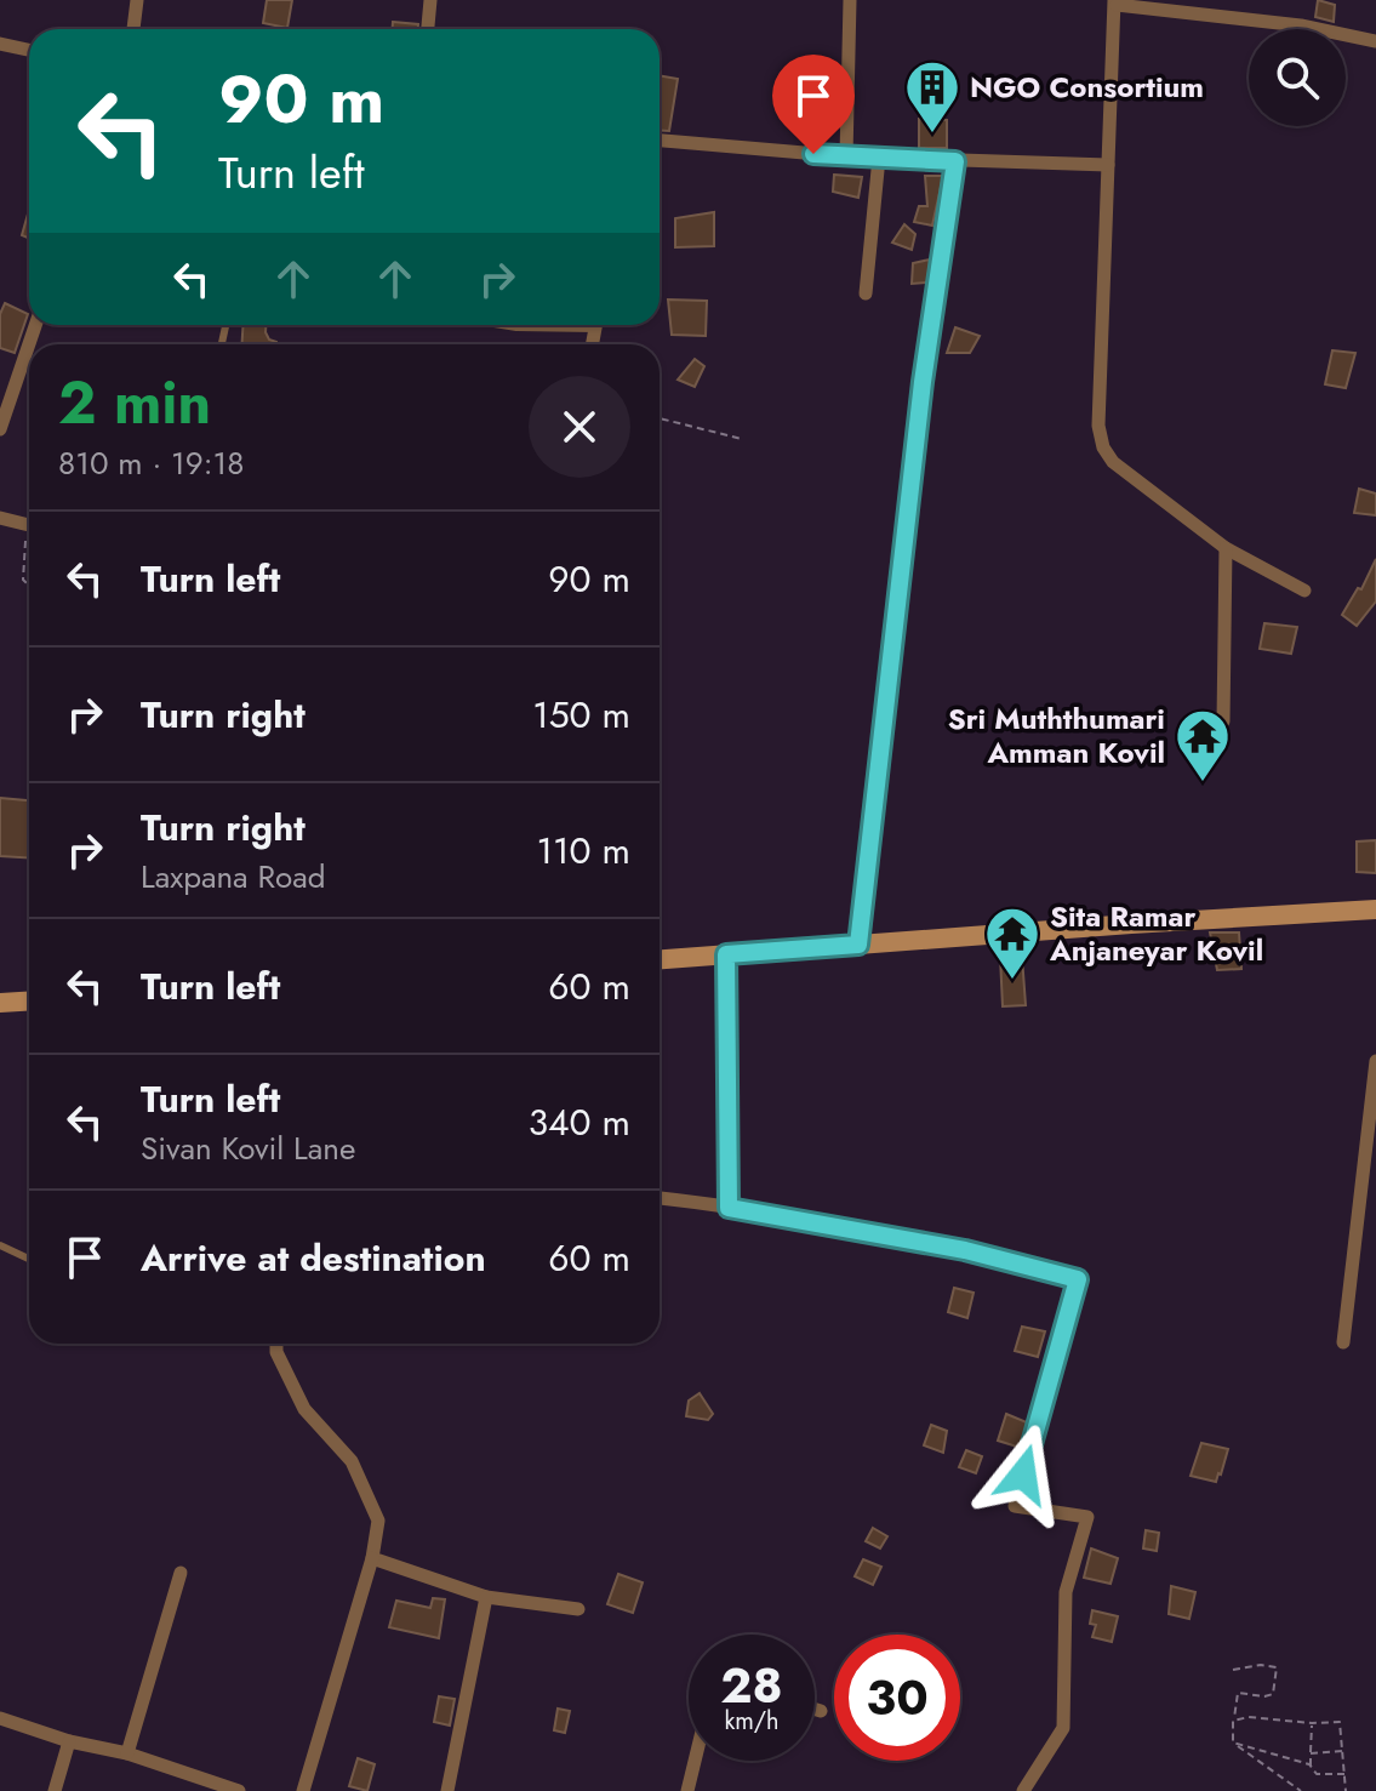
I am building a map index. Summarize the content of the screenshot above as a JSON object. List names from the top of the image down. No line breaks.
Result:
{"places":{"building":["NGO Consortium"],"temple":["Sri Muththumari Amman Kovil","Sita Ramar Anjaneyar Kovil"]},"page":{"turn":["90 m","Turn left"],"heading":["2 min","810 m · 19:18"],"list":[{"name":"Turn left","value":"90 m"},{"name":"Turn right","value":"150 m"},{"name":"Turn right","note":"Laxpana Road","value":"110 m"},{"name":"Turn left","value":"60 m"},{"name":"Turn left","note":"Sivan Kovil Lane","value":"340 m"},{"name":"Arrive at destination","value":"60 m"}],"speed":"28 km/h","limit":"30"}}
